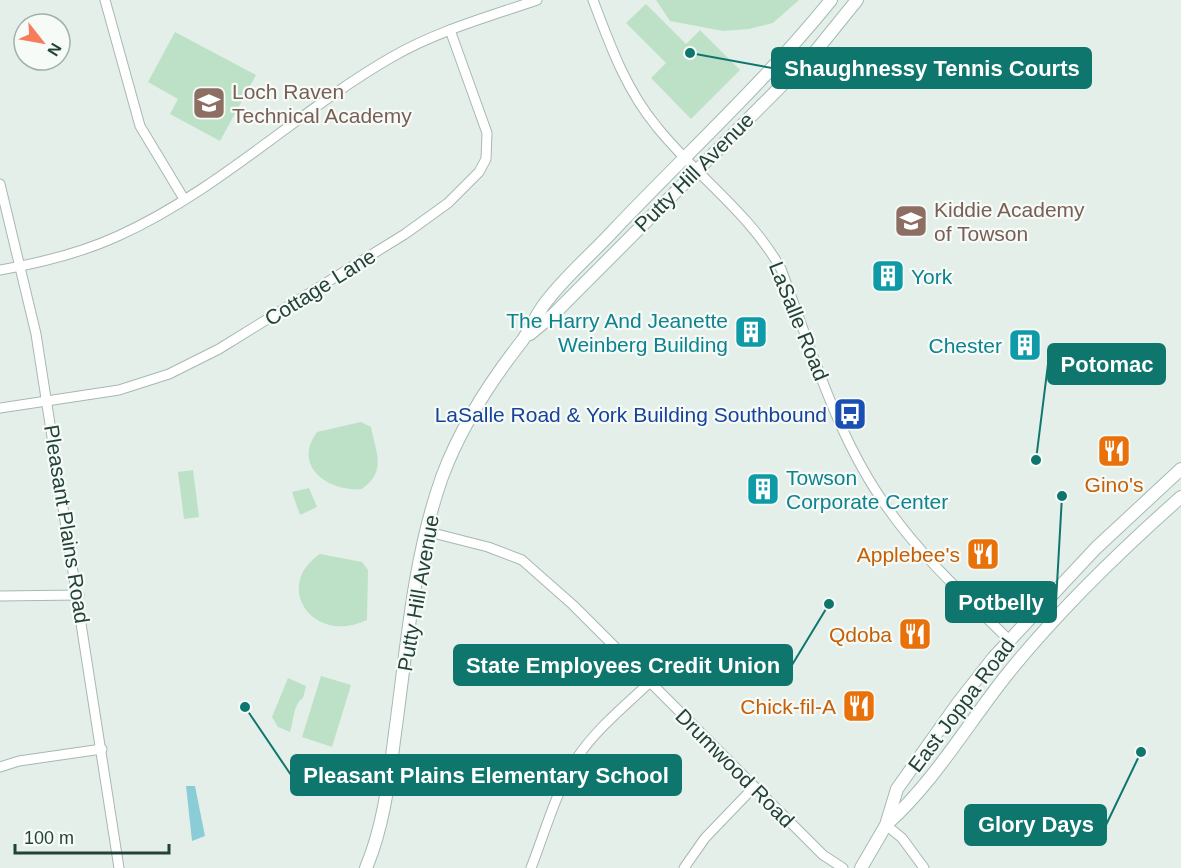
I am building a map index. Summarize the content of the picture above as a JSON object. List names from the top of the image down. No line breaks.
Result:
{"streets":{"street":["Putty Hill Avenue","Cottage Lane","LaSalle Road","Pleasant Plains Road","East Joppa Road","Drumwood Road"]},"crossings":[["Putty Hill Avenue","LaSalle Road"],["Putty Hill Avenue","Drumwood Road"],["Cottage Lane","Pleasant Plains Road"],["LaSalle Road","East Joppa Road"]],"places":{"other":["Shaughnessy Tennis Courts","Potomac","Potbelly","State Employees Credit Union","Pleasant Plains Elementary School","Glory Days"],"school or university":["Loch Raven Technical Academy","Kiddie Academy of Towson"],"building":["York","The Harry And Jeanette Weinberg Building","Chester","Towson Corporate Center"],"bus stop":["LaSalle Road & York Building Southbound"],"restaurant":["Gino's","Applebee's","Qdoba","Chick-fil-A"]},"scale_bar":"100 m","north":"bottom right"}
